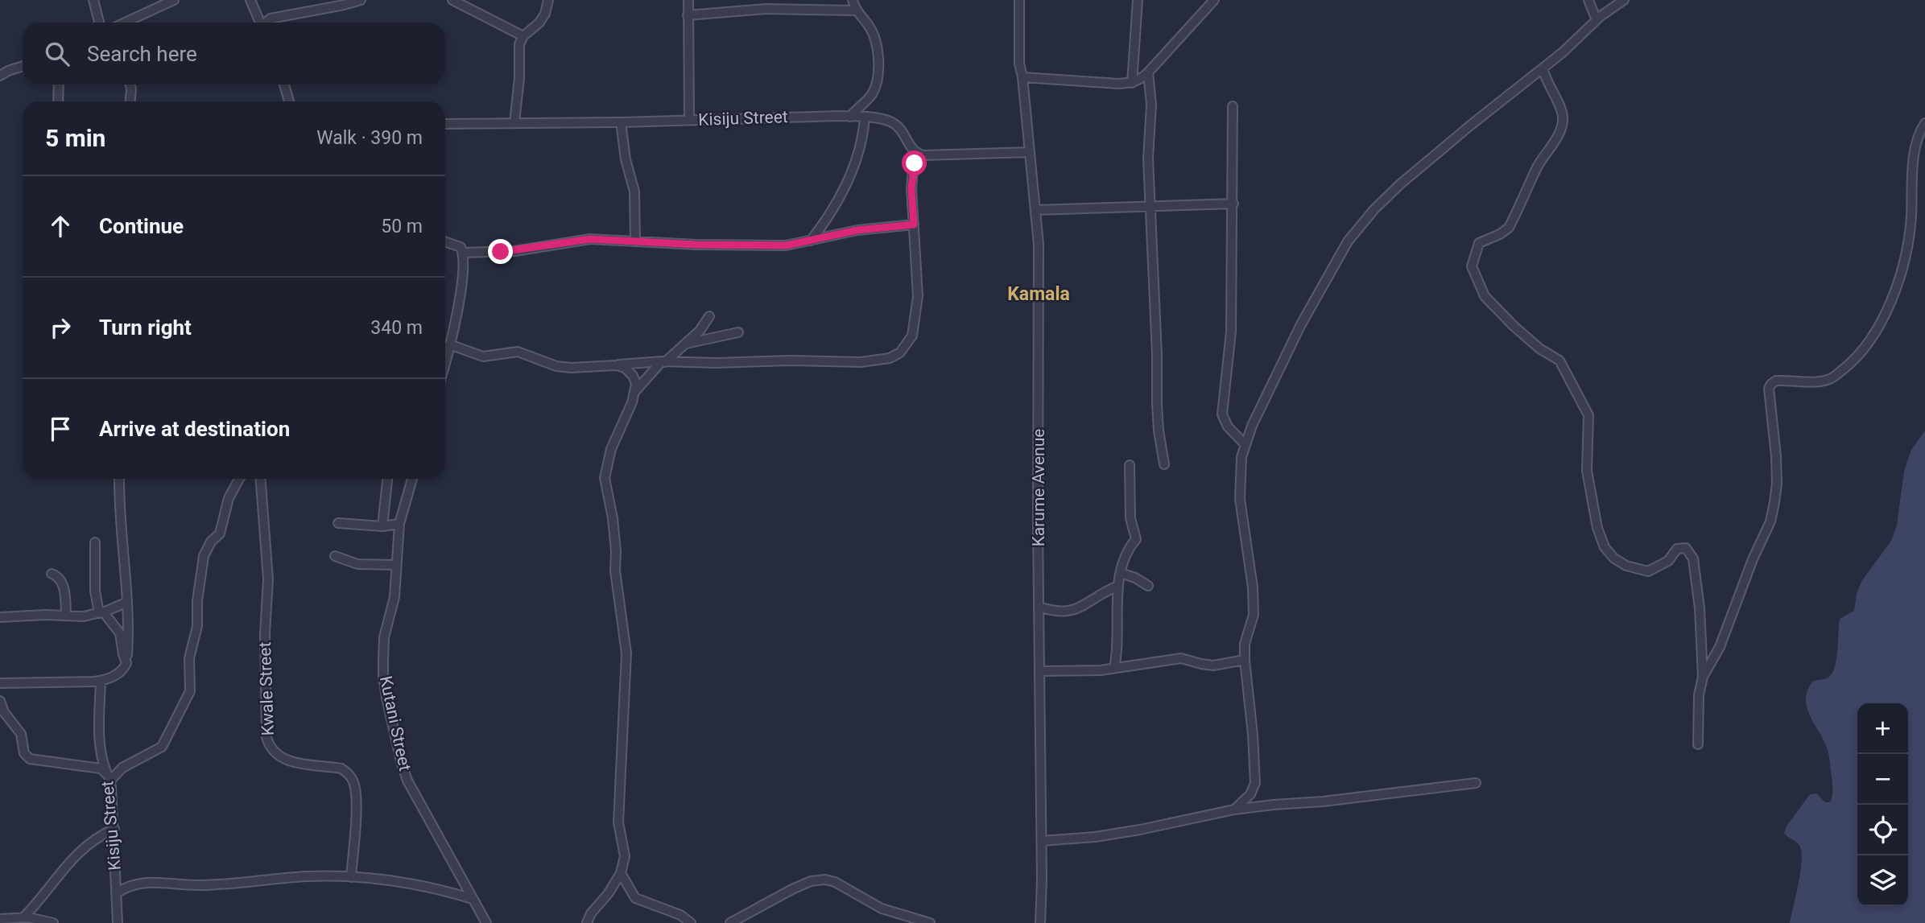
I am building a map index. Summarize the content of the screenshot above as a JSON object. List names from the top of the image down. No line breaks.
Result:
{"streets":{"street":["Kisiju Street","Karume Avenue","Kwale Street","Kutani Street"]},"districts":["Kamala"],"page":{"search":"Search here","heading":["5 min","Walk · 390 m"],"list":[["Continue","50 m"],["Turn right","340 m"],"Arrive at destination"],"map_buttons":["+","−"]}}
